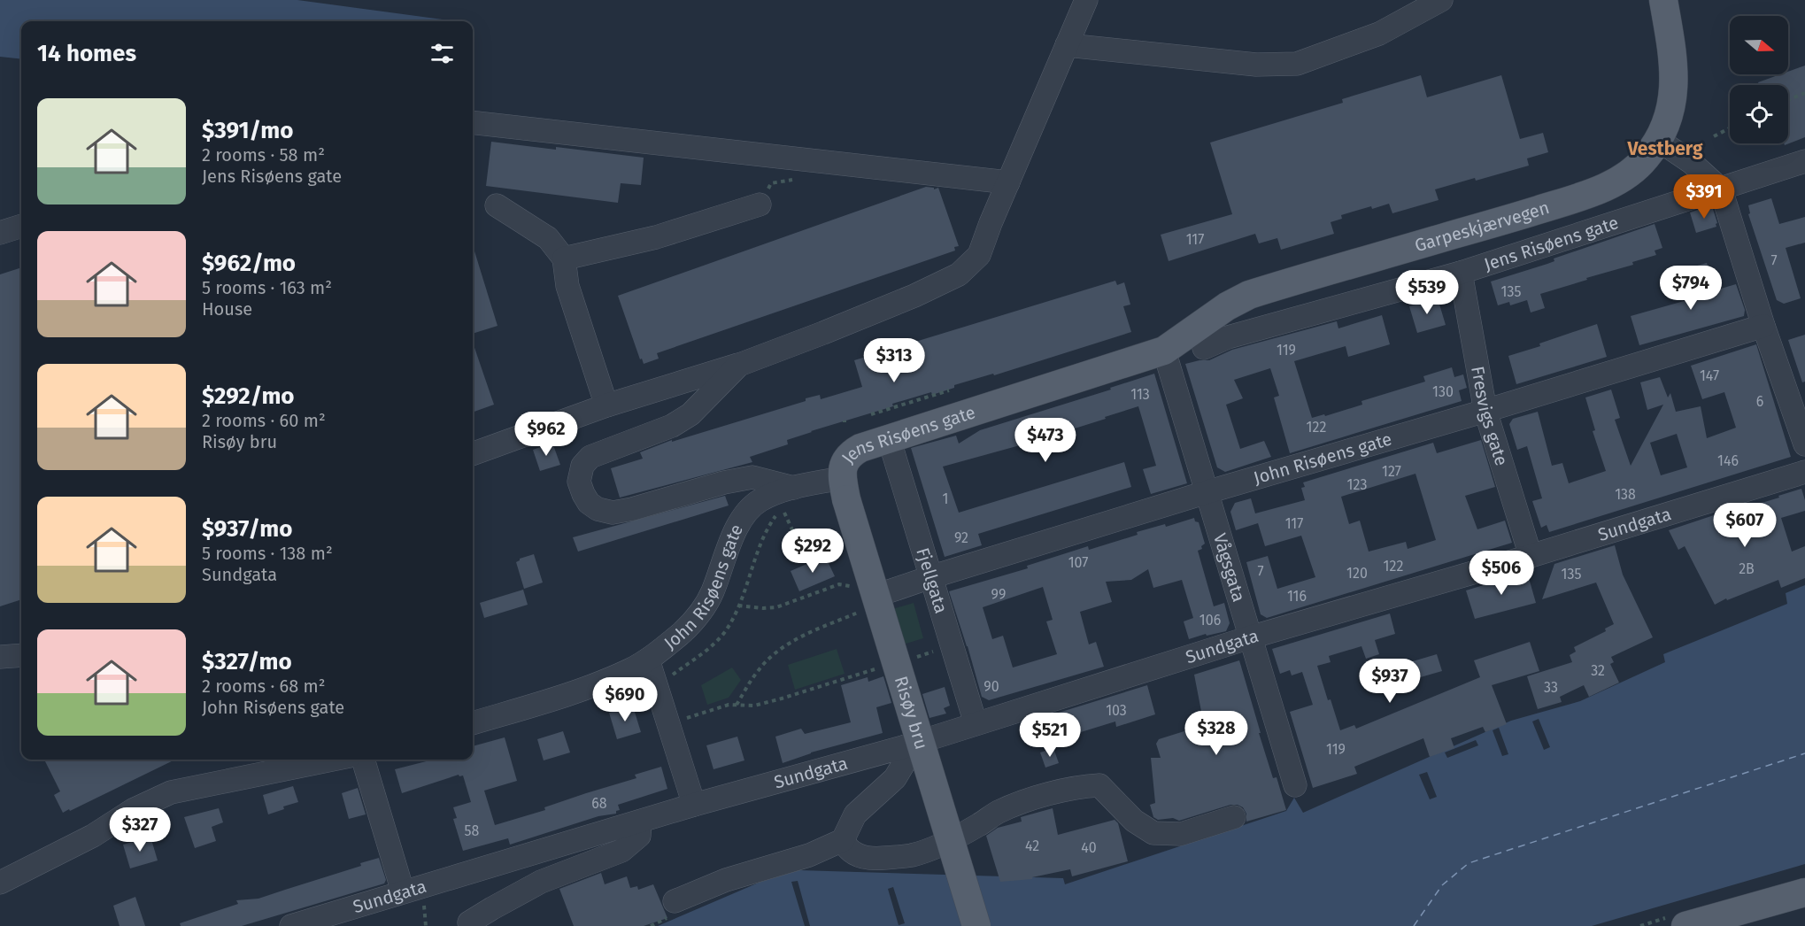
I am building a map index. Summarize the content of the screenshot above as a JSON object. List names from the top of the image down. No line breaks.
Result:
{"streets":{"main road":["Garpeskjærvegen","Jens Risøens gate","Risøy bru"],"street":["Fresvigs gate","John Risøens gate","Sundgata","Vågsgata","Fjellgata"]},"crossings":[["Garpeskjærvegen","Jens Risøens gate"],["Garpeskjærvegen","Vågsgata"],["Jens Risøens gate","Fresvigs gate"],["Jens Risøens gate","John Risøens gate"],["Jens Risøens gate","Vågsgata"],["Jens Risøens gate","Fjellgata"],["Jens Risøens gate","Risøy bru"],["Fresvigs gate","John Risøens gate"],["Fresvigs gate","Sundgata"],["John Risøens gate","Vågsgata"],["John Risøens gate","Fjellgata"],["John Risøens gate","Risøy bru"],["Sundgata","Vågsgata"],["Sundgata","Fjellgata"]],"districts":["Vestberg"],"house_numbers":["117","7","135","119","147","130","113","6","122","146","127","123","138","1","117","92","107","122","2B","7","120","135","99","116","106","32","90","33","103","119","68","58","42","40"],"north":"right","page":{"heading":"14 homes","list":[{"name":"$391/mo","note":"2 rooms · 58 m² · Jens Risøens gate"},{"name":"$962/mo","note":"5 rooms · 163 m² · House"},{"name":"$292/mo","note":"2 rooms · 60 m² · Risøy bru"},{"name":"$937/mo","note":"5 rooms · 138 m² · Sundgata"},{"name":"$327/mo","note":"2 rooms · 68 m² · John Risøens gate"}],"price":["$391","$794","$539","$313","$962","$473","$607","$292","$506","$937","$690","$328","$521","$327"]}}
